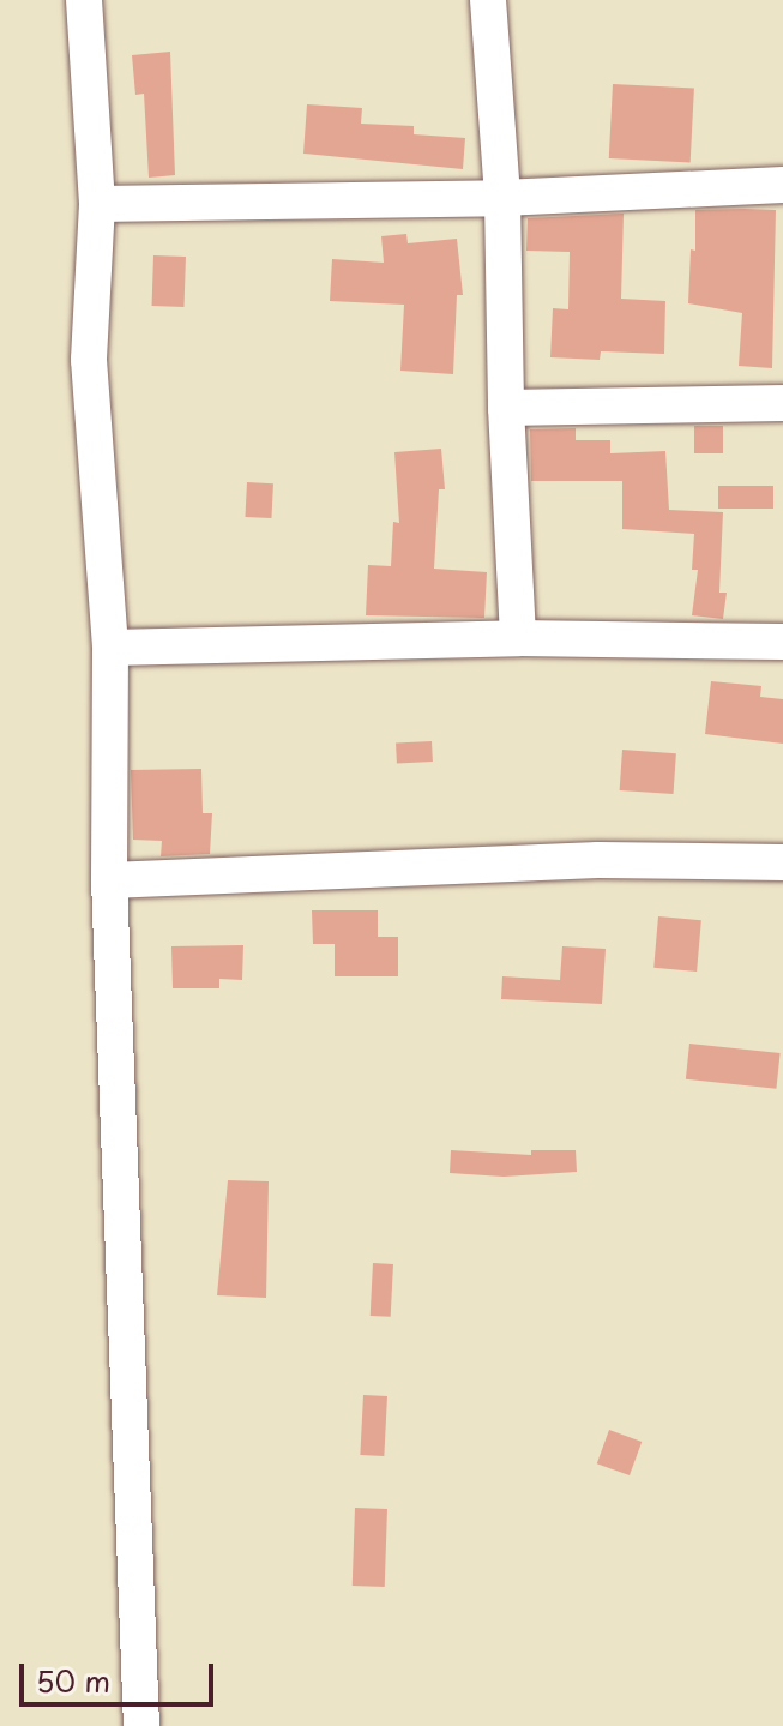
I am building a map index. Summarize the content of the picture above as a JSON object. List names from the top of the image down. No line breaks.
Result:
{"scale_bar":"50 m"}
